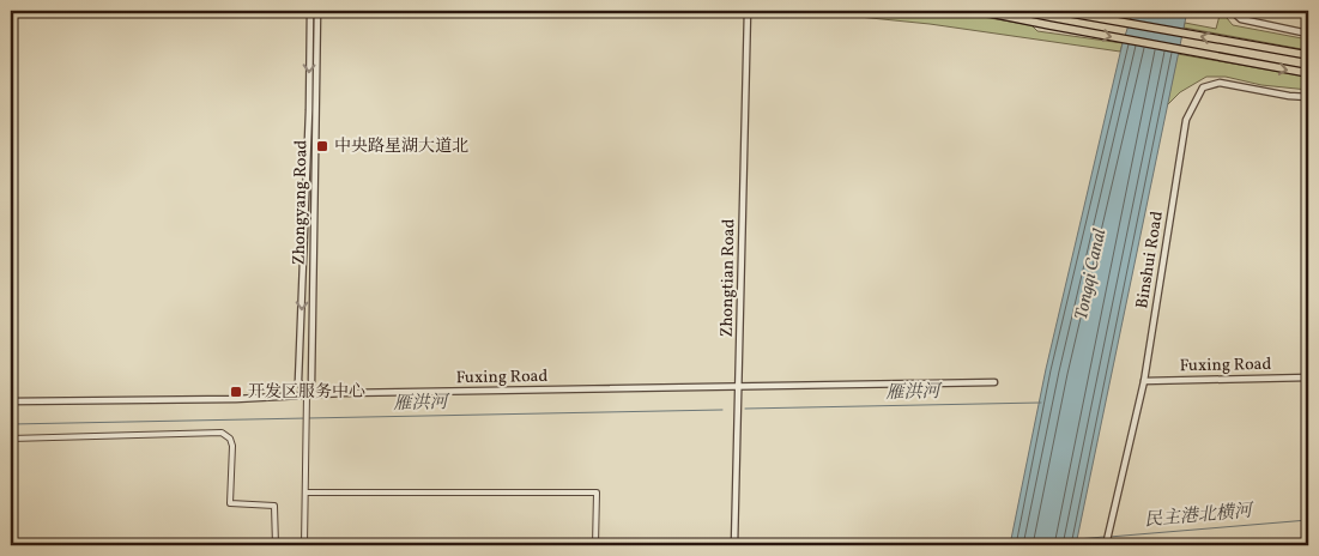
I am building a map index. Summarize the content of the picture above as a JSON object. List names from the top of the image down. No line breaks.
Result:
{"streets":{"street":["Zhongyang Road","Binshui Road","Zhongtian Road","Fuxing Road"]},"crossings":[["Zhongyang Road","Fuxing Road"],["Binshui Road","Fuxing Road"],["Zhongtian Road","Fuxing Road"]],"water":["Tongqi Canal","雁洪河","民主港北横河"],"places":{"transit":["中央路星湖大道北","开发区服务中心"]}}
